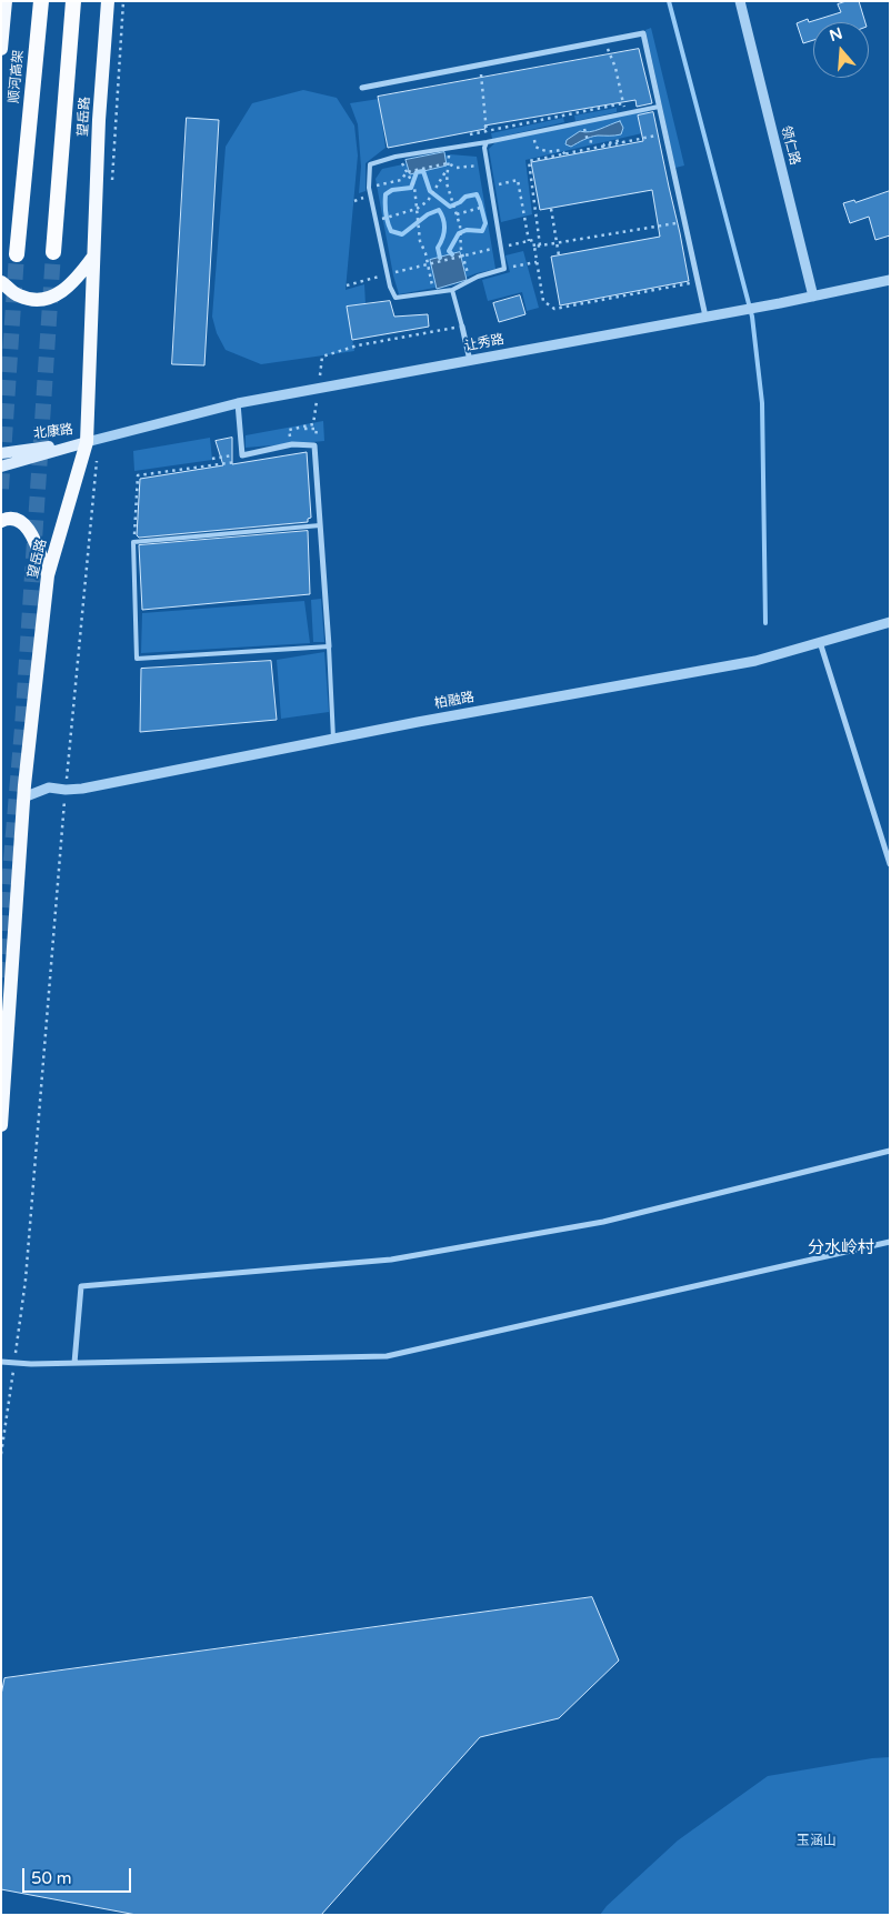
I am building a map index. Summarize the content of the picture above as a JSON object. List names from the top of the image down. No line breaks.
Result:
{"streets":{"highway":["顺河高架"],"main road":["望岳路","北康路"],"street":["领仁路","让秀路","柏融路"]},"crossings":[["望岳路","让秀路"],["望岳路","北康路"],["望岳路","柏融路"],["领仁路","让秀路"],["让秀路","北康路"]],"districts":["分水岭村"],"parks":["玉涵山"],"scale_bar":"50 m","north":"top"}
